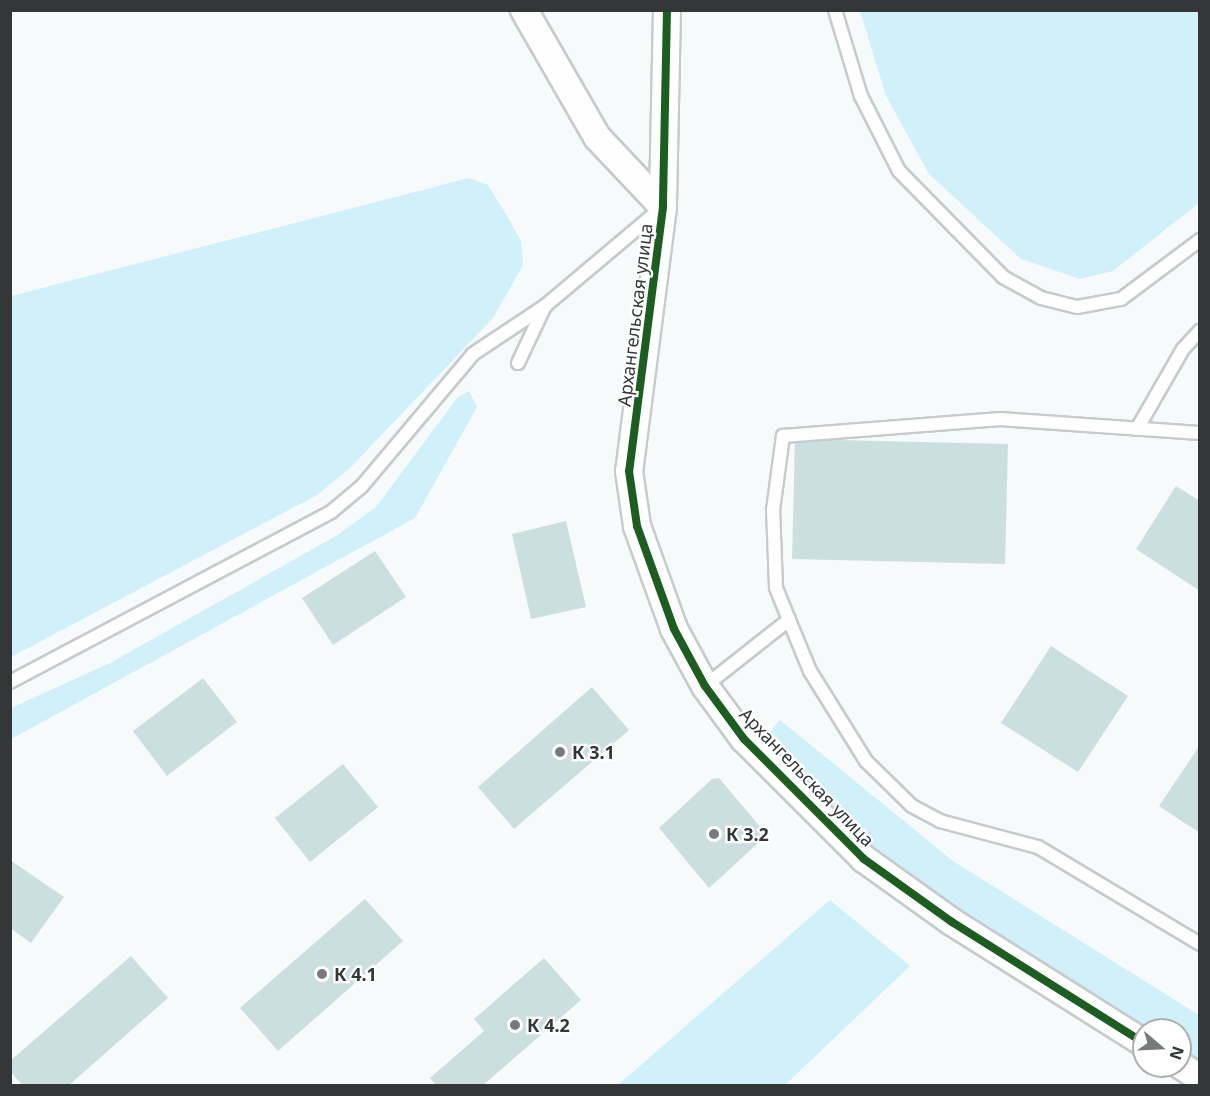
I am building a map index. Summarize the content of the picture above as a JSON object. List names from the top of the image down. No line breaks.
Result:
{"streets":{"street":["Архангельская улица"]},"places":["К 3.1","К 3.2","К 4.1","К 4.2"],"north":"right"}
